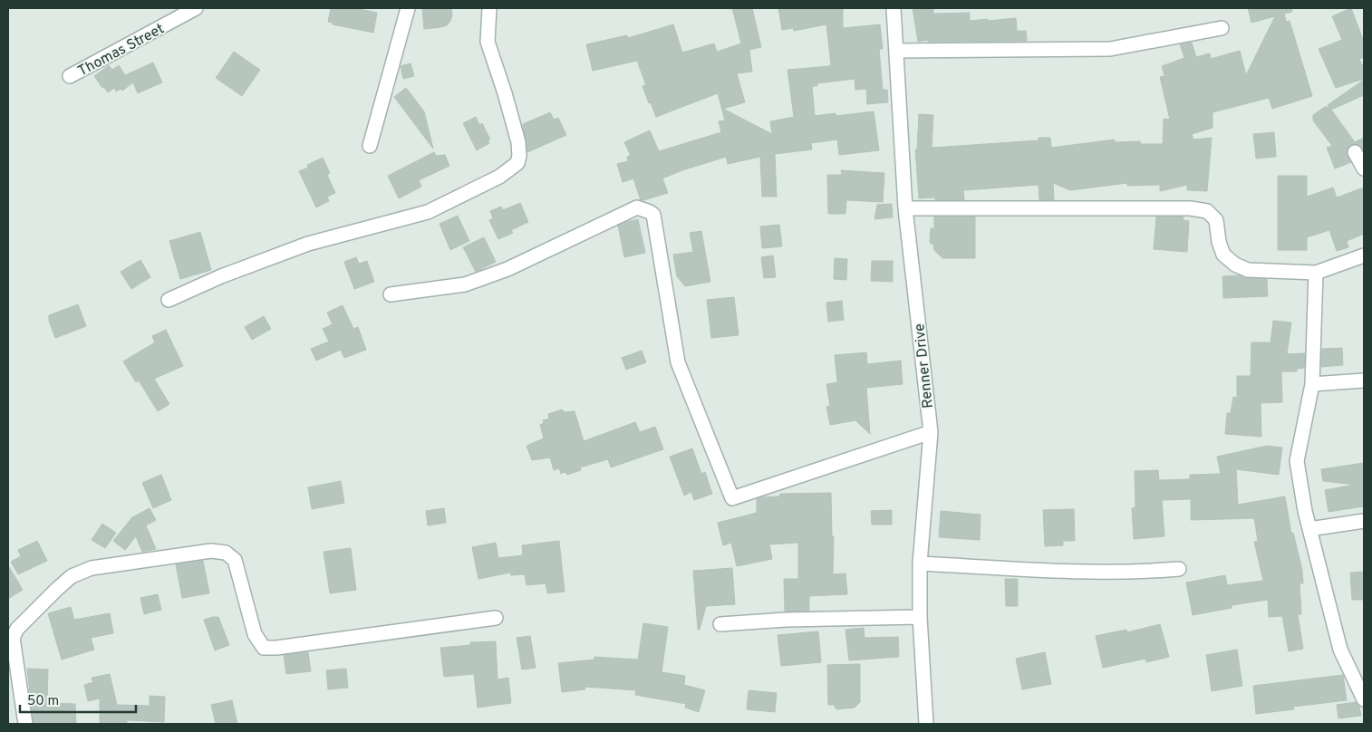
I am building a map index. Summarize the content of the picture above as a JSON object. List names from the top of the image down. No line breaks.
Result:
{"streets":{"street":["Thomas Street","Renner Drive"]},"scale_bar":"50 m"}
